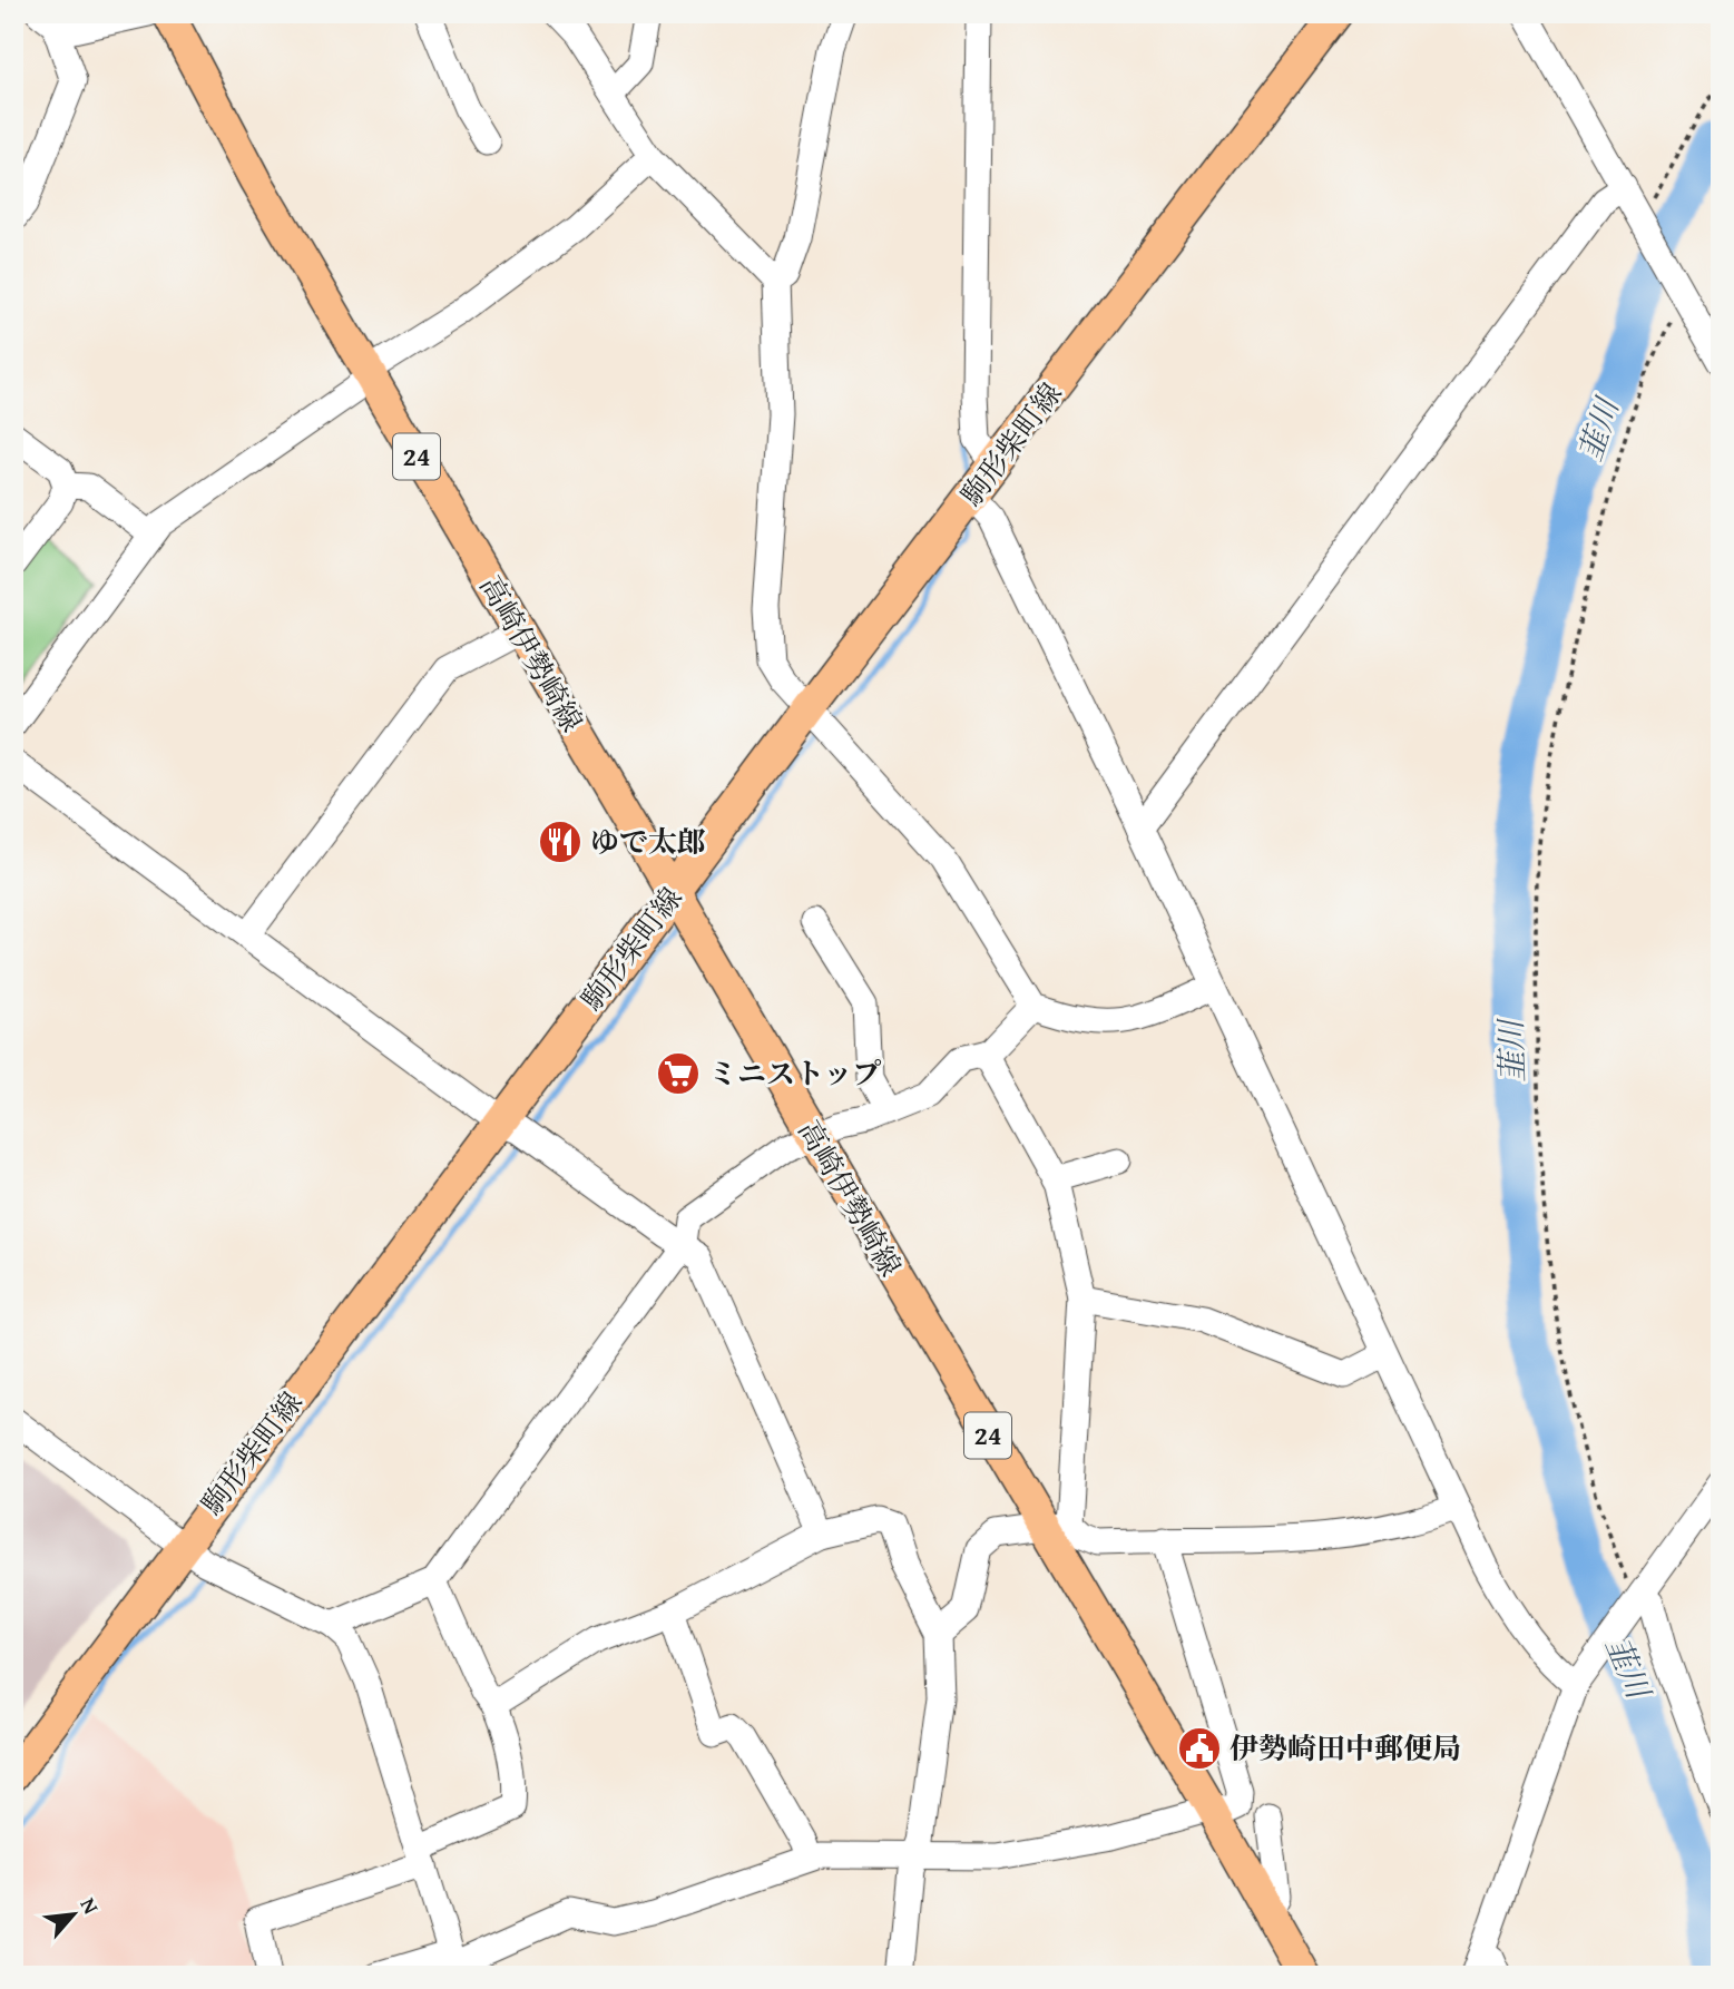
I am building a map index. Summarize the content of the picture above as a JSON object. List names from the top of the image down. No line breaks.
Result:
{"streets":{"main road":["駒形柴町線","24","高崎伊勢崎線"]},"crossings":[["駒形柴町線","高崎伊勢崎線"]],"water":["韮川"],"places":{"restaurant":["ゆで太郎"],"supermarket":["ミニストップ"],"public building":["伊勢崎田中郵便局"]},"north":"top right"}
